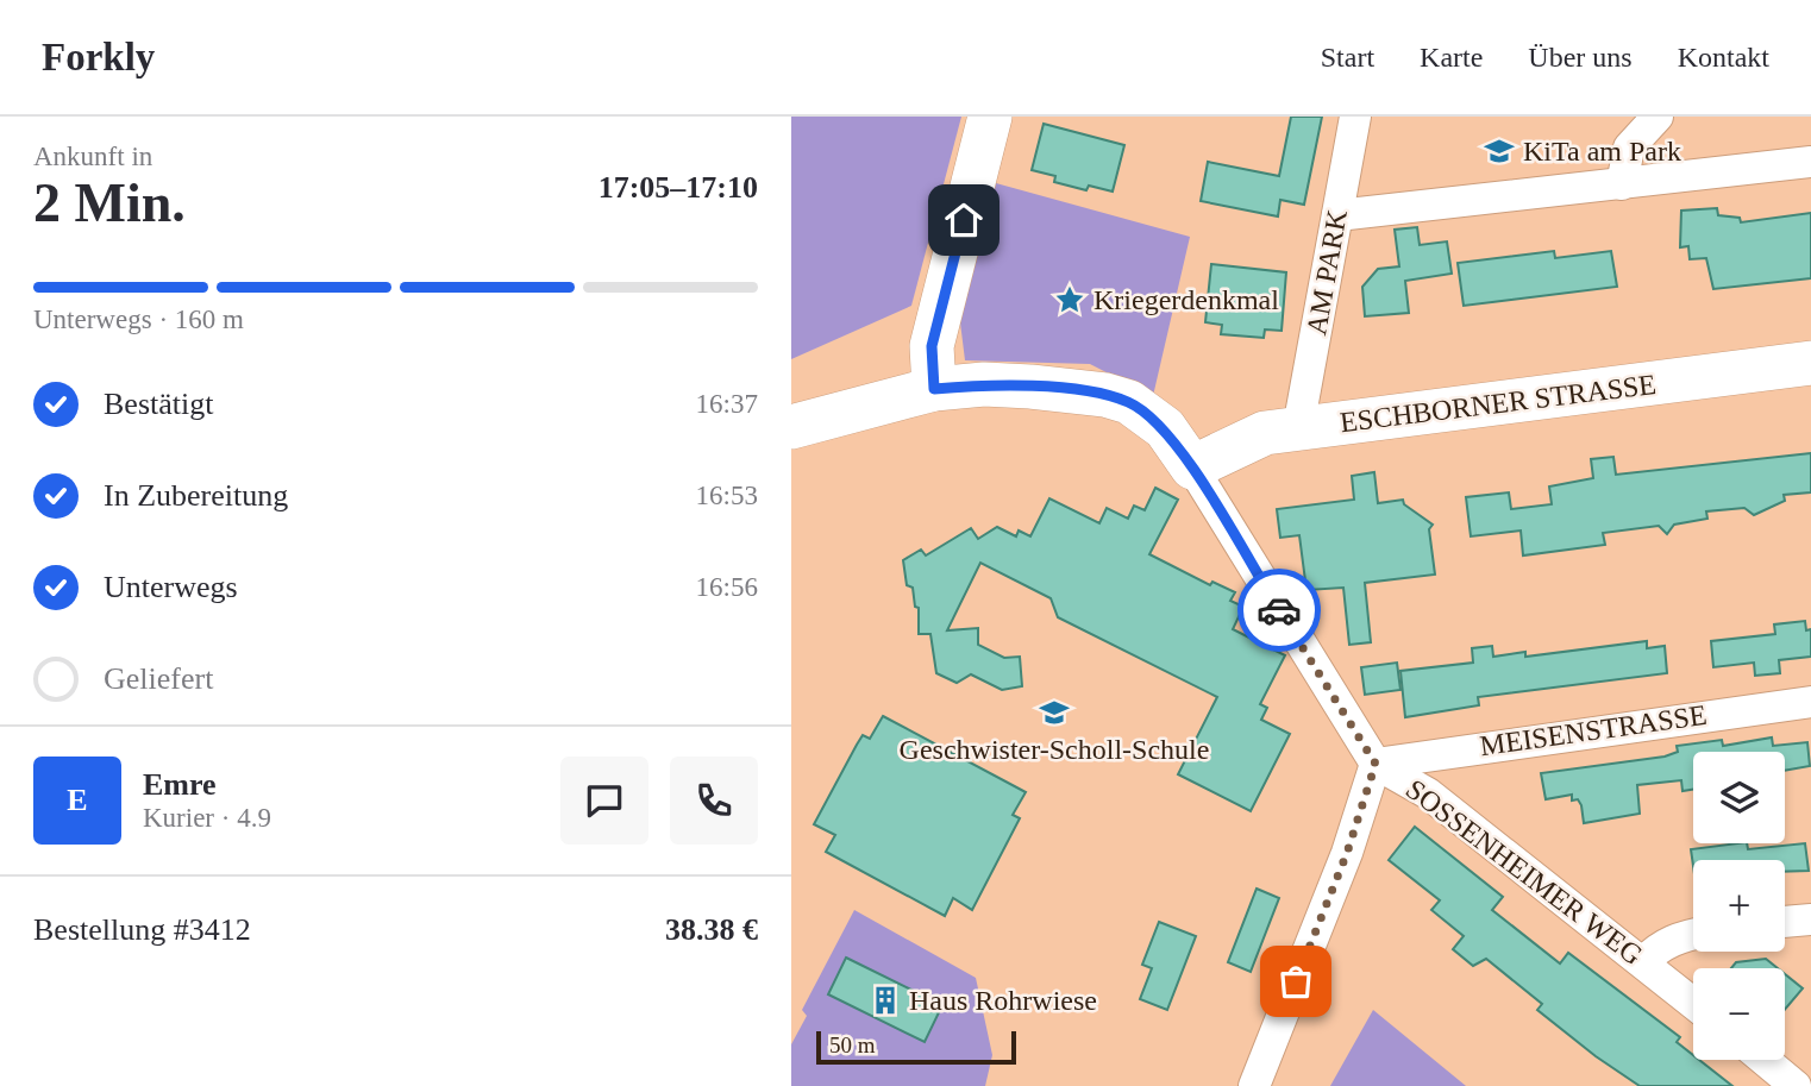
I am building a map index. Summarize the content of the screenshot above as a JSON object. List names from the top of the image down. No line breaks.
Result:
{"streets":{"street":["AM PARK","ESCHBORNER STRASSE","MEISENSTRASSE","SOSSENHEIMER WEG"]},"crossings":[["AM PARK","ESCHBORNER STRASSE"],["ESCHBORNER STRASSE","SOSSENHEIMER WEG"],["MEISENSTRASSE","SOSSENHEIMER WEG"]],"places":{"school or university":["KiTa am Park","Geschwister-Scholl-Schule"],"place":["Kriegerdenkmal"],"building":["Haus Rohrwiese"]},"scale_bar":"50 m","page":{"header":"Forkly","nav":["Start","Karte","Über uns","Kontakt"],"heading":["2 Min.","Ankunft in","17:05–17:10"],"panel":["Emre","Kurier · 4.9","Bestellung #3412","38.38 €"],"bar":"Unterwegs · 160 m","list":[["Bestätigt","16:37"],["In Zubereitung","16:53"],["Unterwegs","16:56"],"Geliefert"],"map_buttons":["+","−"],"round":"E","scale":"50 m"}}
